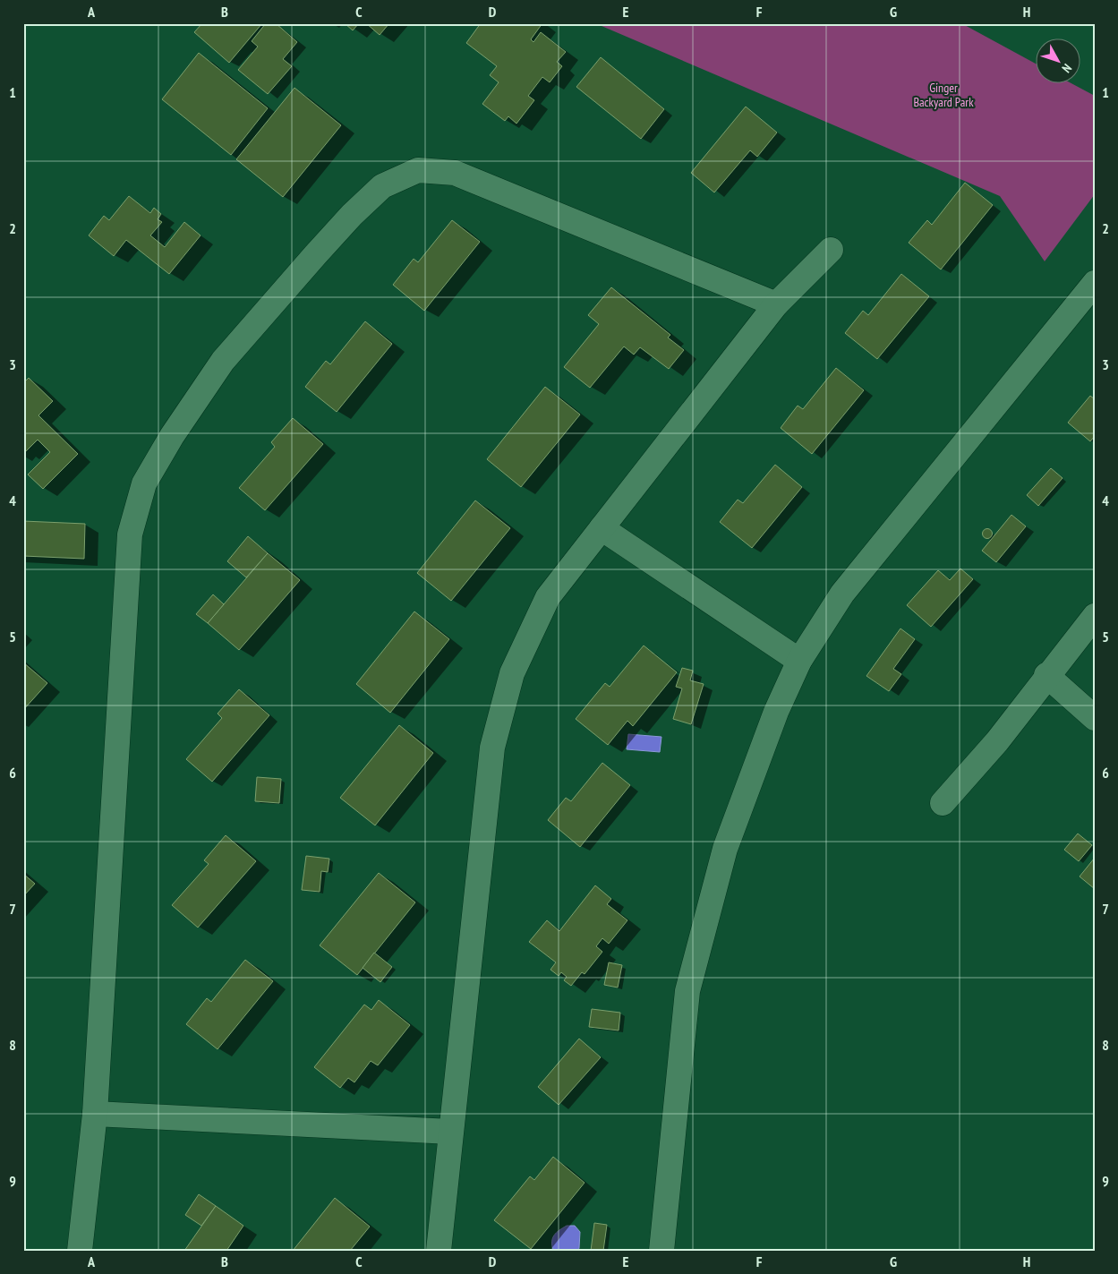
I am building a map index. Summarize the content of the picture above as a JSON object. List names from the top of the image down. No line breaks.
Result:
{"parks":["Ginger Backyard Park"],"north":"bottom right","grid":{"columns":["A","B","C","D","E","F","G","H"],"rows":["1","2","3","4","5","6","7","8","9"]}}
